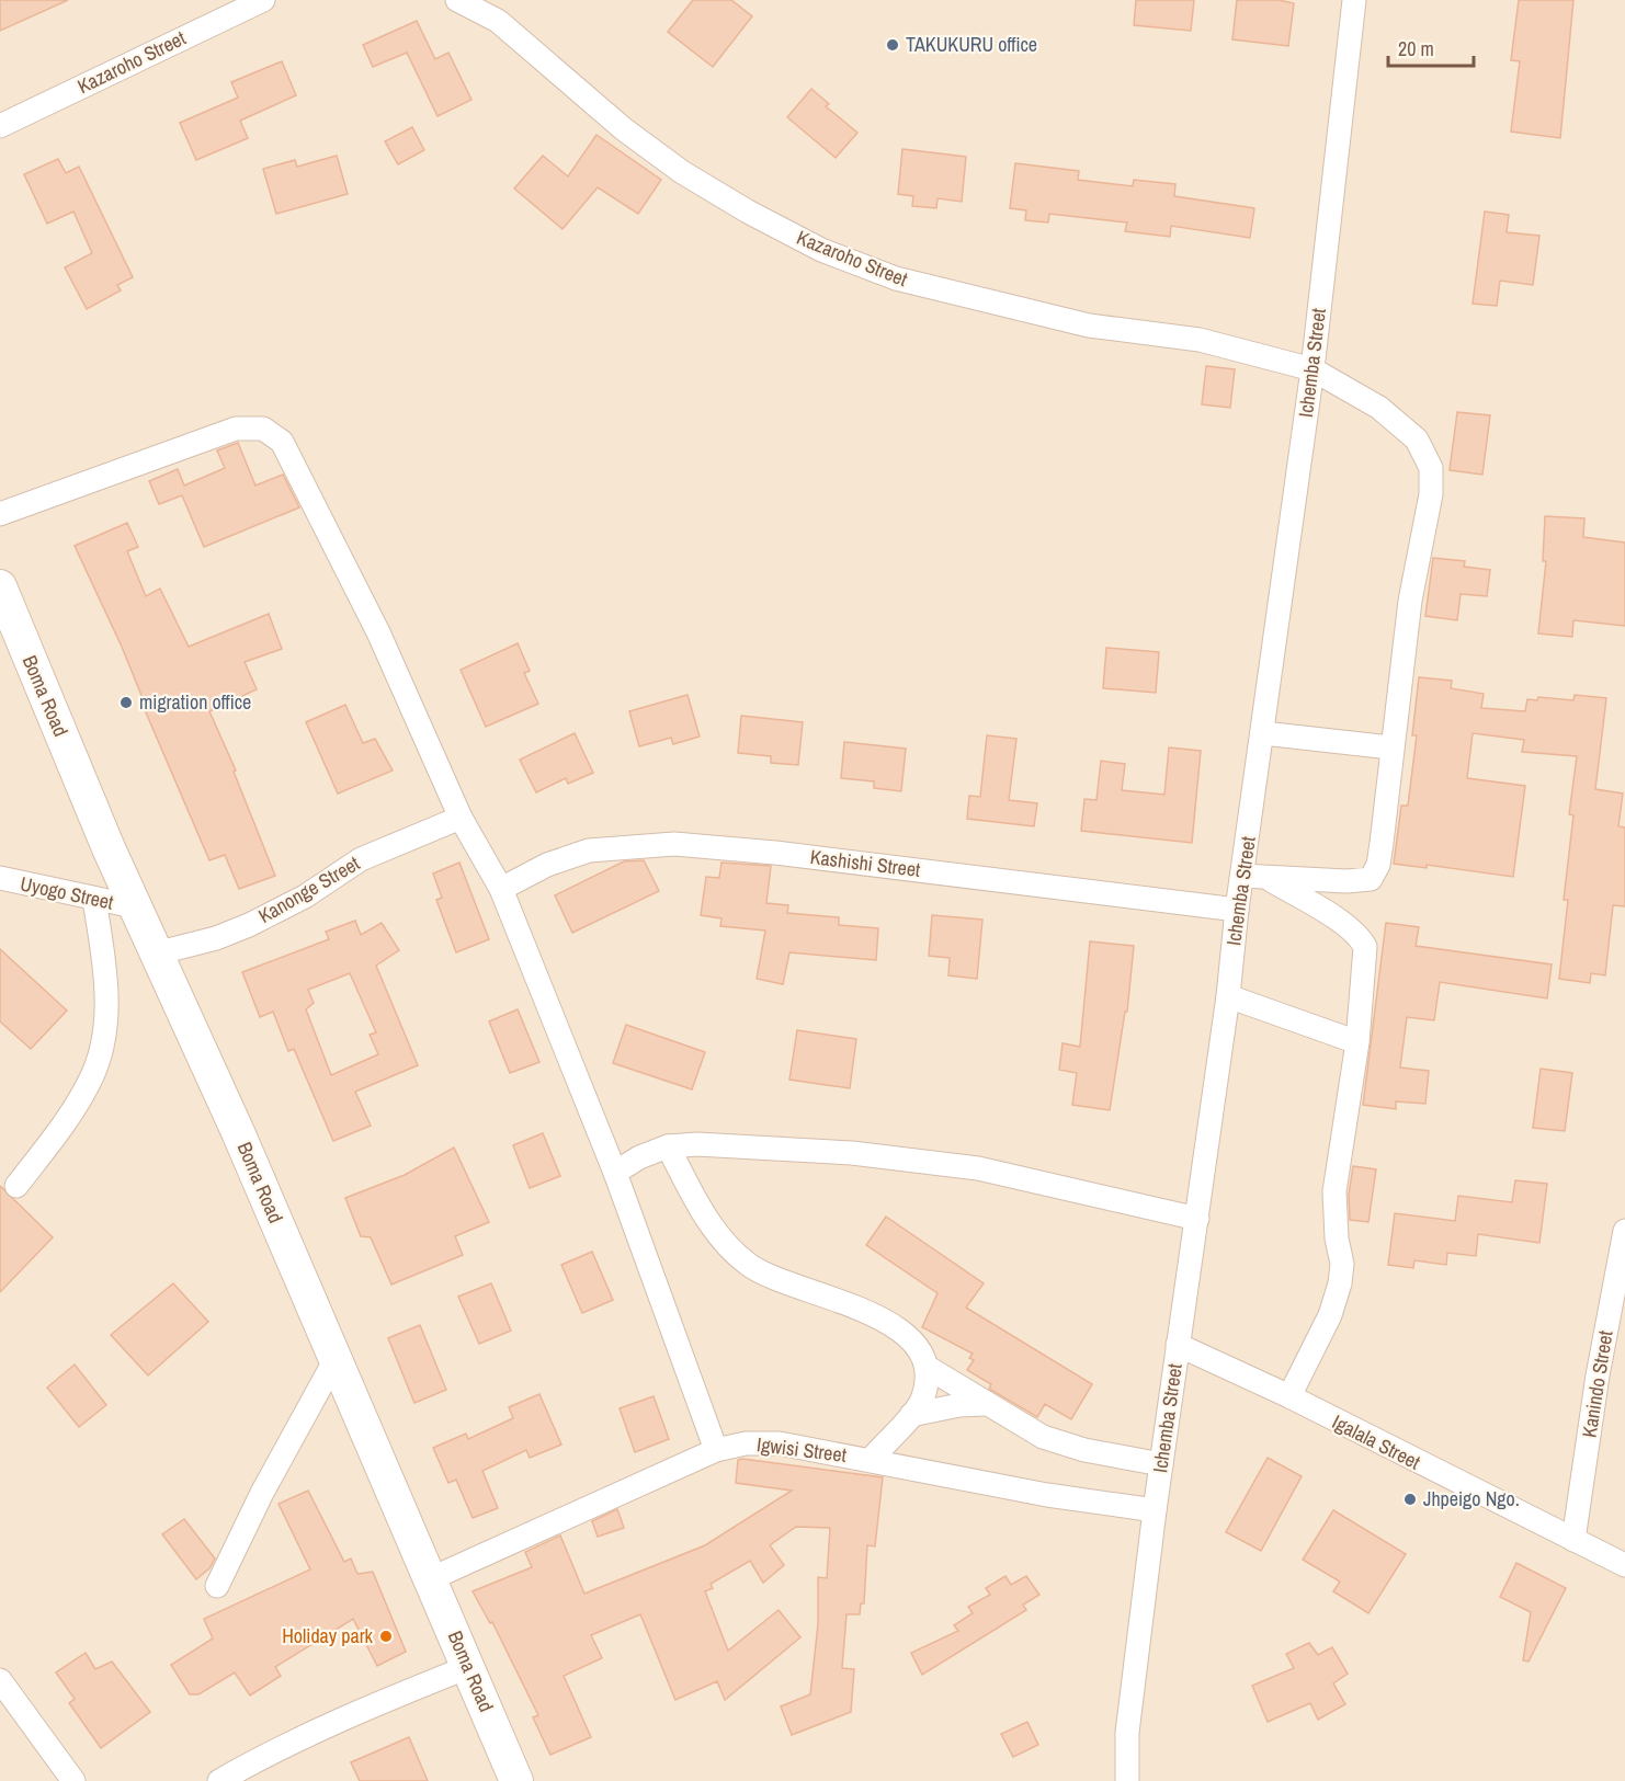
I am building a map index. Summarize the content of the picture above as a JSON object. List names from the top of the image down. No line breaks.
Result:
{"streets":{"main road":["Boma Road"],"street":["Kazaroho Street","Ichemba Street","Kashishi Street","Kanonge Street","Uyogo Street","Kanindo Street","Igalala Street","Igwisi Street"]},"crossings":[["Kazaroho Street","Ichemba Street"],["Ichemba Street","Kashishi Street"],["Ichemba Street","Igalala Street"],["Ichemba Street","Igwisi Street"],["Boma Road","Kanonge Street"],["Boma Road","Uyogo Street"],["Boma Road","Igwisi Street"],["Kanindo Street","Igalala Street"]],"places":["TAKUKURU office","migration office","Jhpeigo Ngo.","Holiday park"],"scale_bar":"20 m"}
